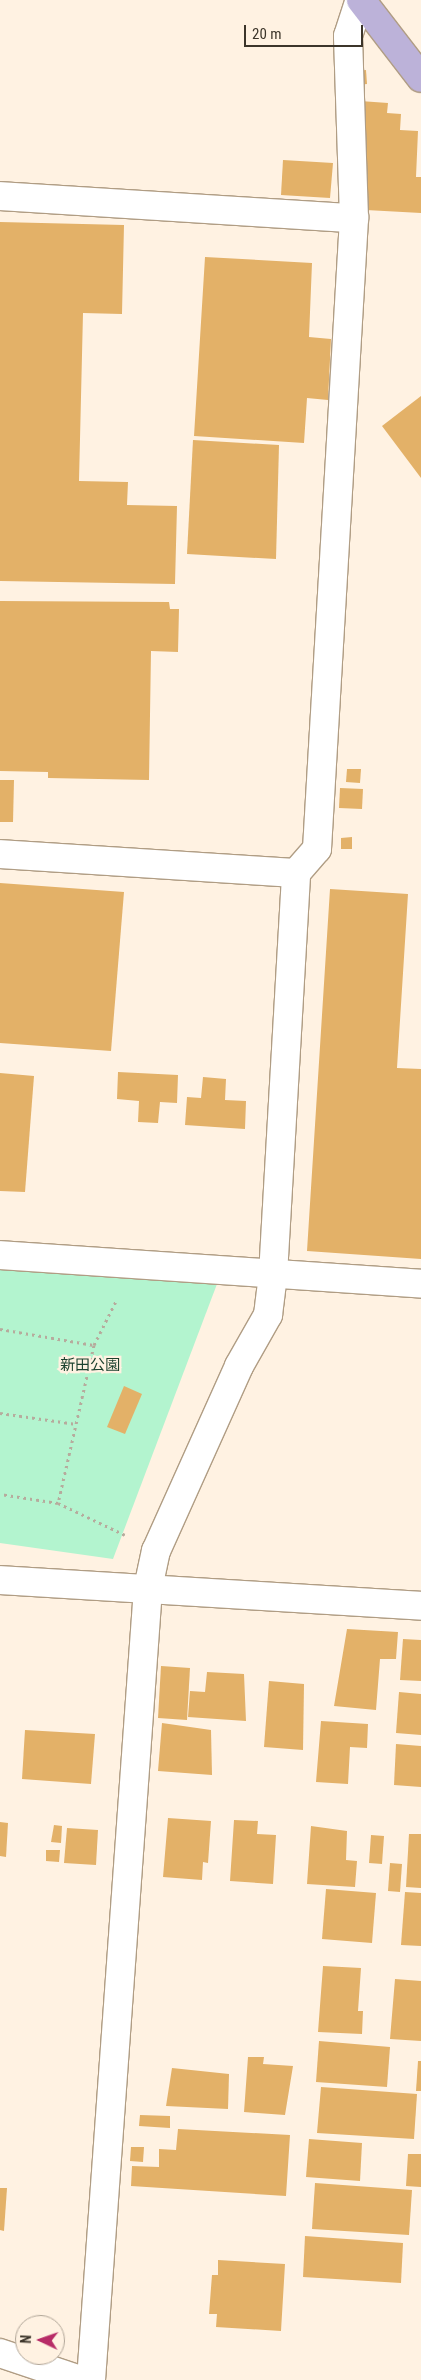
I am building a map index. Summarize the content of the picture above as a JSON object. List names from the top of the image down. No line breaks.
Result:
{"parks":["新田公園"],"scale_bar":"20 m","north":"left"}
